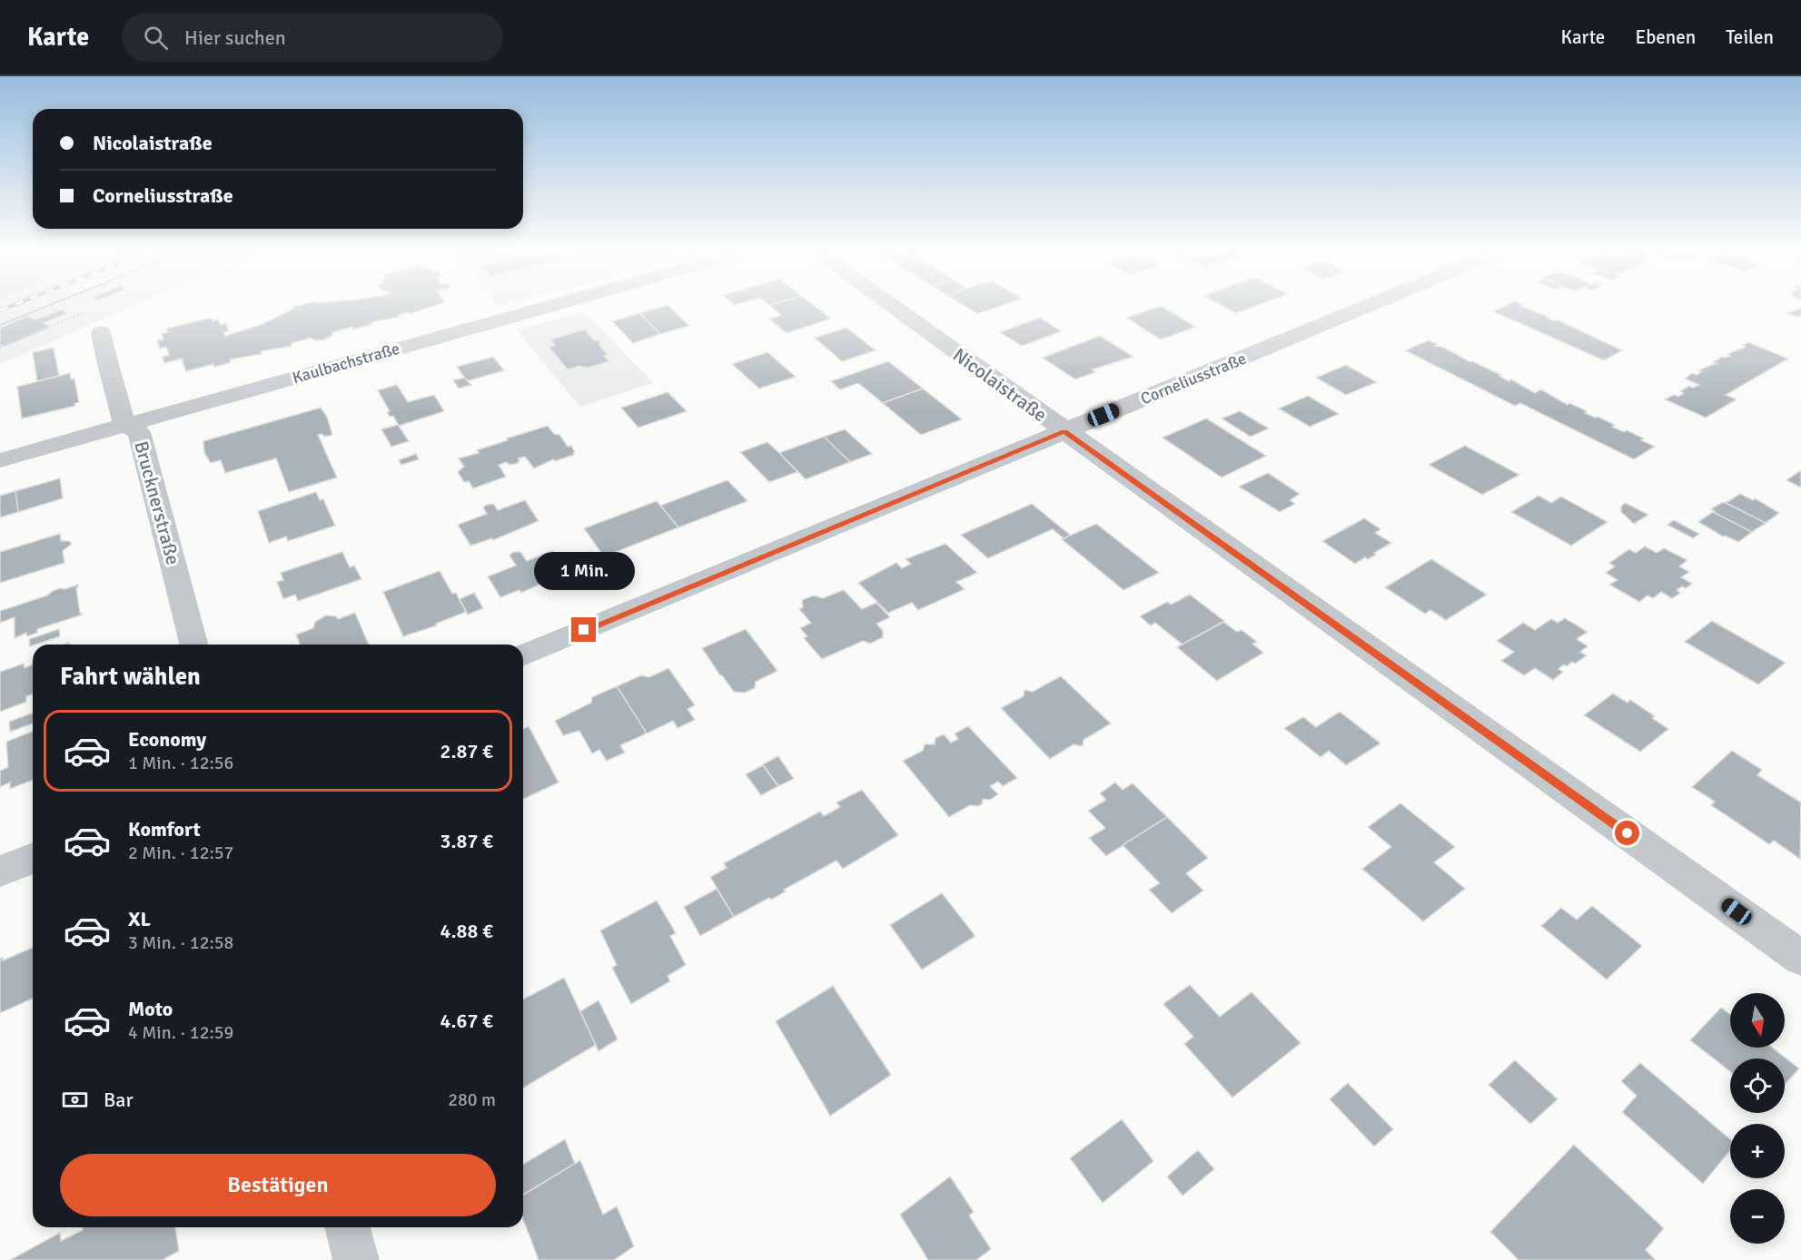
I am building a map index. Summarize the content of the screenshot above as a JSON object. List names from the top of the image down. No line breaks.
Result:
{"streets":{"street":["Kaulbachstraße","Corneliusstraße","Nicolaistraße","Brucknerstraße"]},"crossings":[["Kaulbachstraße","Brucknerstraße"],["Corneliusstraße","Nicolaistraße"]],"north":"bottom","page":{"header":"Karte","search":"Hier suchen","nav":["Karte","Ebenen","Teilen"],"banner":["Nicolaistraße","Corneliusstraße"],"bubble":"1 Min.","heading":"Fahrt wählen","list":[{"name":"Economy","note":"1 Min. · 12:56","value":"2.87 €"},{"name":"Komfort","note":"2 Min. · 12:57","value":"3.87 €"},{"name":"XL","note":"3 Min. · 12:58","value":"4.88 €"},{"name":"Moto","note":"4 Min. · 12:59","value":"4.67 €"}],"map_buttons":["+","−"],"pay":["Bar","280 m"],"buttons":"Bestätigen"}}
